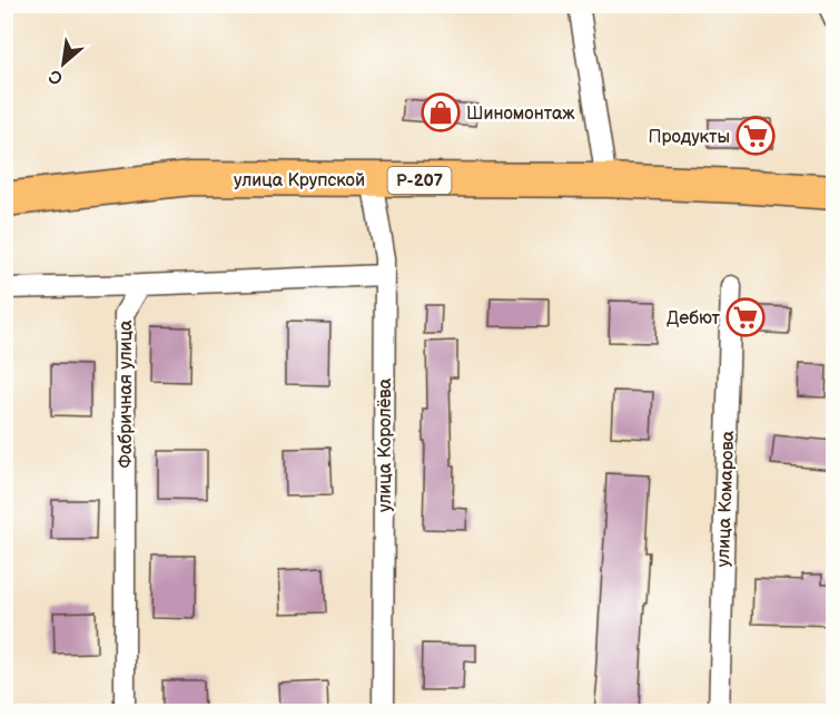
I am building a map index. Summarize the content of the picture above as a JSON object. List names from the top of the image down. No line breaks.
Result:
{"streets":{"main road":["улица Крупской","Р-207"],"street":["Фабричная улица","улица Королёва","улица Комарова"]},"crossings":[["улица Крупской","улица Королёва"]],"places":{"shop":["Шиномонтаж"],"supermarket":["Продукты","Дебют"]},"north":"bottom left"}
